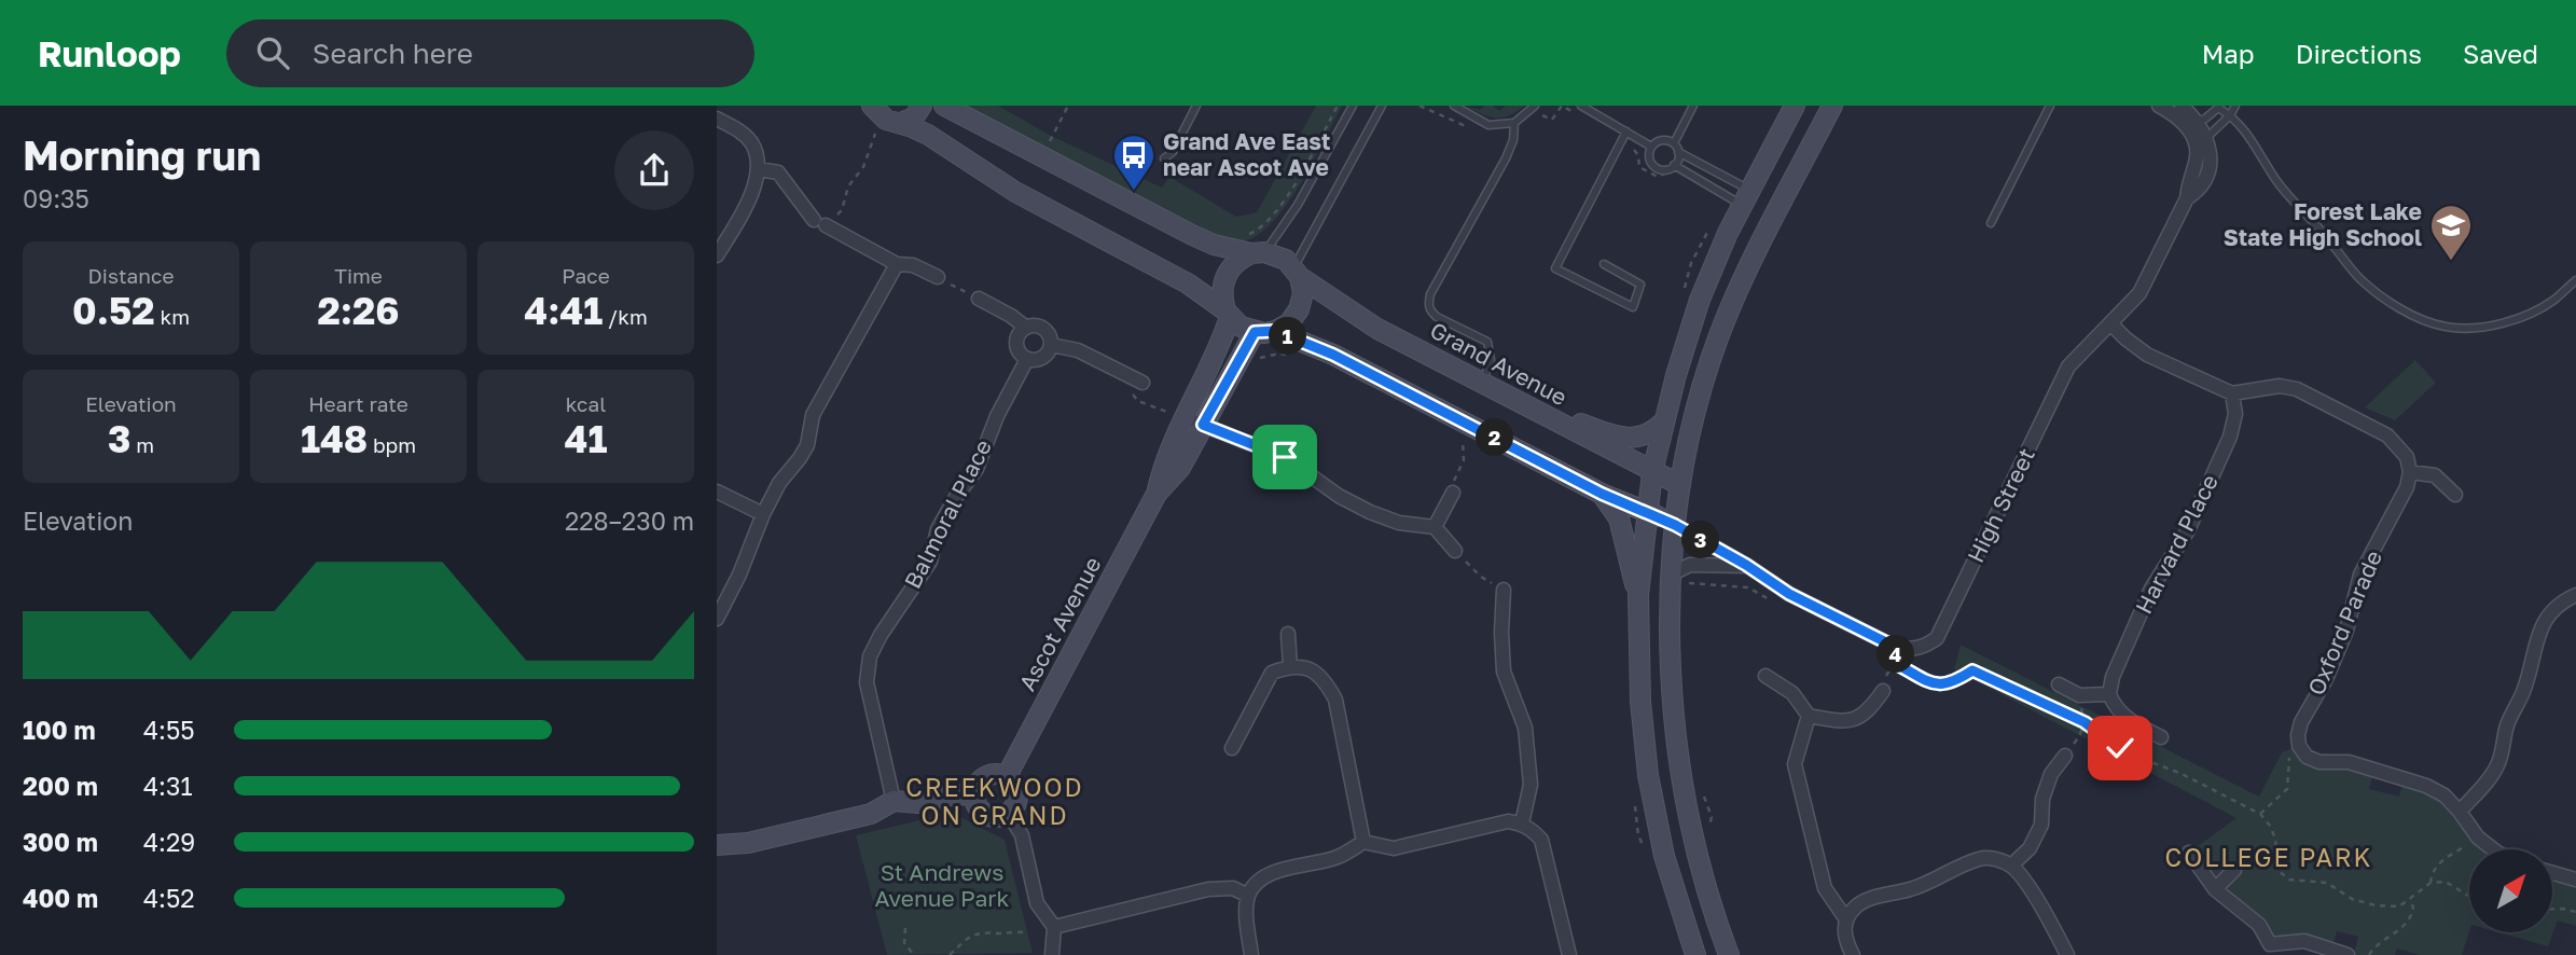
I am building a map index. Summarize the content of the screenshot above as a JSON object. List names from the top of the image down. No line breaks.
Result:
{"streets":{"street":["Grand Avenue","High Street","Balmoral Place","Harvard Place","Oxford Parade","Ascot Avenue"]},"crossings":[["Grand Avenue","Ascot Avenue"]],"districts":["CREEKWOOD ON GRAND","COLLEGE PARK"],"parks":["St Andrews Avenue Park"],"places":{"bus stop":["Grand Ave East near Ascot Ave"],"school or university":["Forest Lake State High School"]},"north":"top right","page":{"header":"Runloop","search":"Search here","nav":["Map","Directions","Saved"],"heading":["Morning run","09:35"],"stats":[["Distance","0.52 km"],["Time","2:26"],["Pace","4:41 /km"],["Elevation","3 m"],["Heart rate","148 bpm"],["kcal","41"]],"pins":["1","2","3","4"],"chart":["Elevation","228–230 m"],"list":[{"name":"100 m","note":"4:55"},{"name":"200 m","note":"4:31"},{"name":"300 m","note":"4:29"},{"name":"400 m","note":"4:52"}]}}
